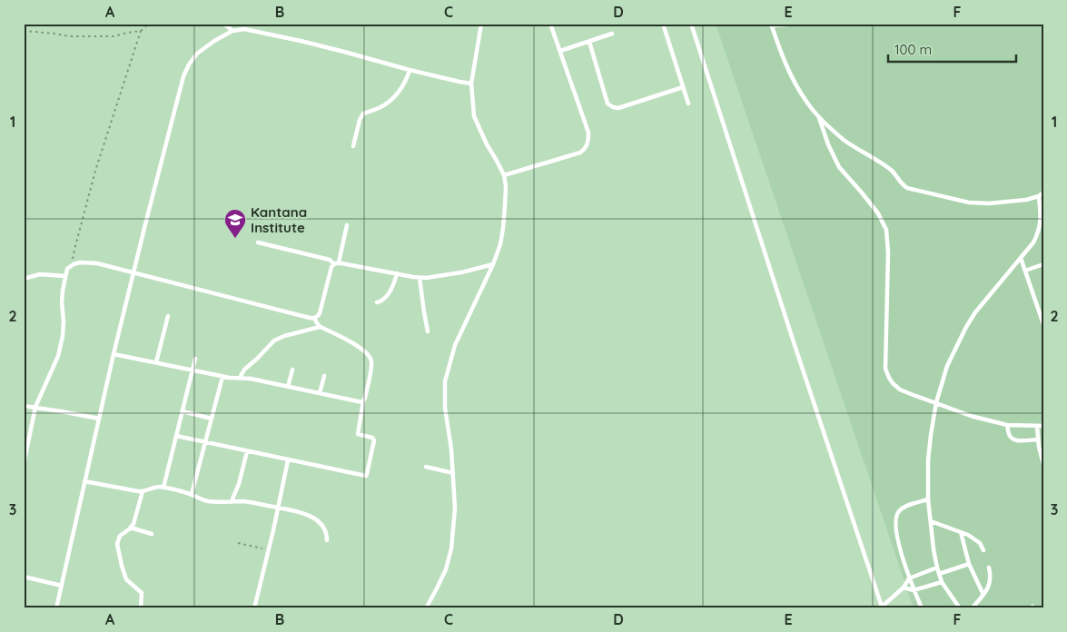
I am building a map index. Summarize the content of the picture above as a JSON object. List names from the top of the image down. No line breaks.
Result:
{"places":{"school or university":["Kantana Institute"]},"scale_bar":"100 m","grid":{"columns":["A","B","C","D","E","F"],"rows":["1","2","3"]}}
